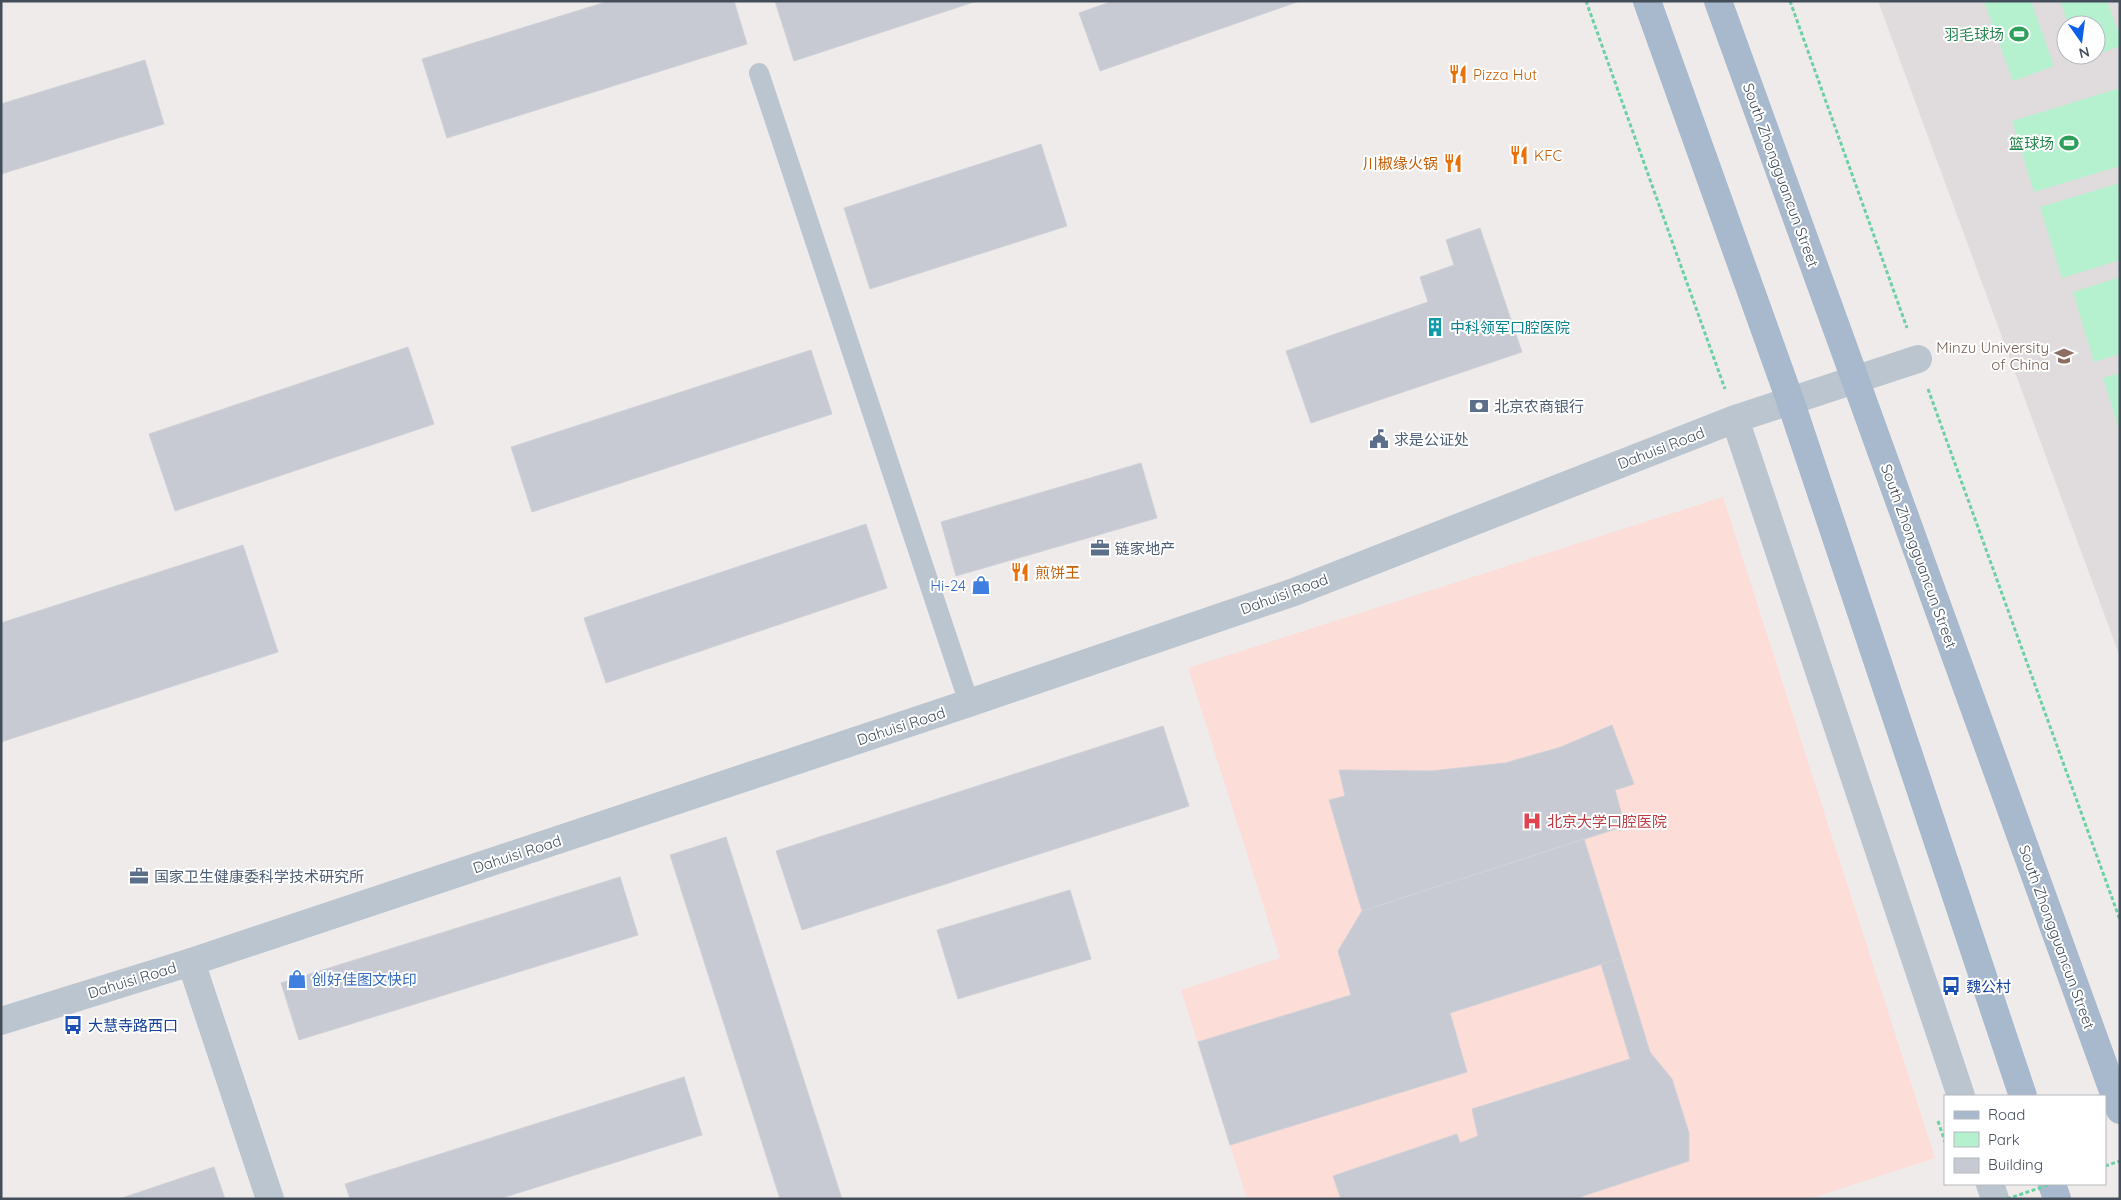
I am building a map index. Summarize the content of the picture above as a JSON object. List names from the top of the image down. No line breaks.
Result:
{"streets":{"main road":["South Zhongguancun Street"],"street":["Dahuisi Road"]},"crossings":[["South Zhongguancun Street","Dahuisi Road"]],"places":{"sports":["羽毛球场","篮球场"],"restaurant":["Pizza Hut","KFC","川椒缘火锅","煎饼王"],"building":["中科领军口腔医院"],"school or university":["Minzu University of China"],"bank":["北京农商银行"],"public building":["求是公证处"],"office":["链家地产","国家卫生健康委科学技术研究所"],"shop":["Hi-24","创好佳图文快印"],"hospital":["北京大学口腔医院"],"bus stop":["魏公村","大慧寺路西口"]},"legend":["Road","Park","Building"],"north":"bottom"}
